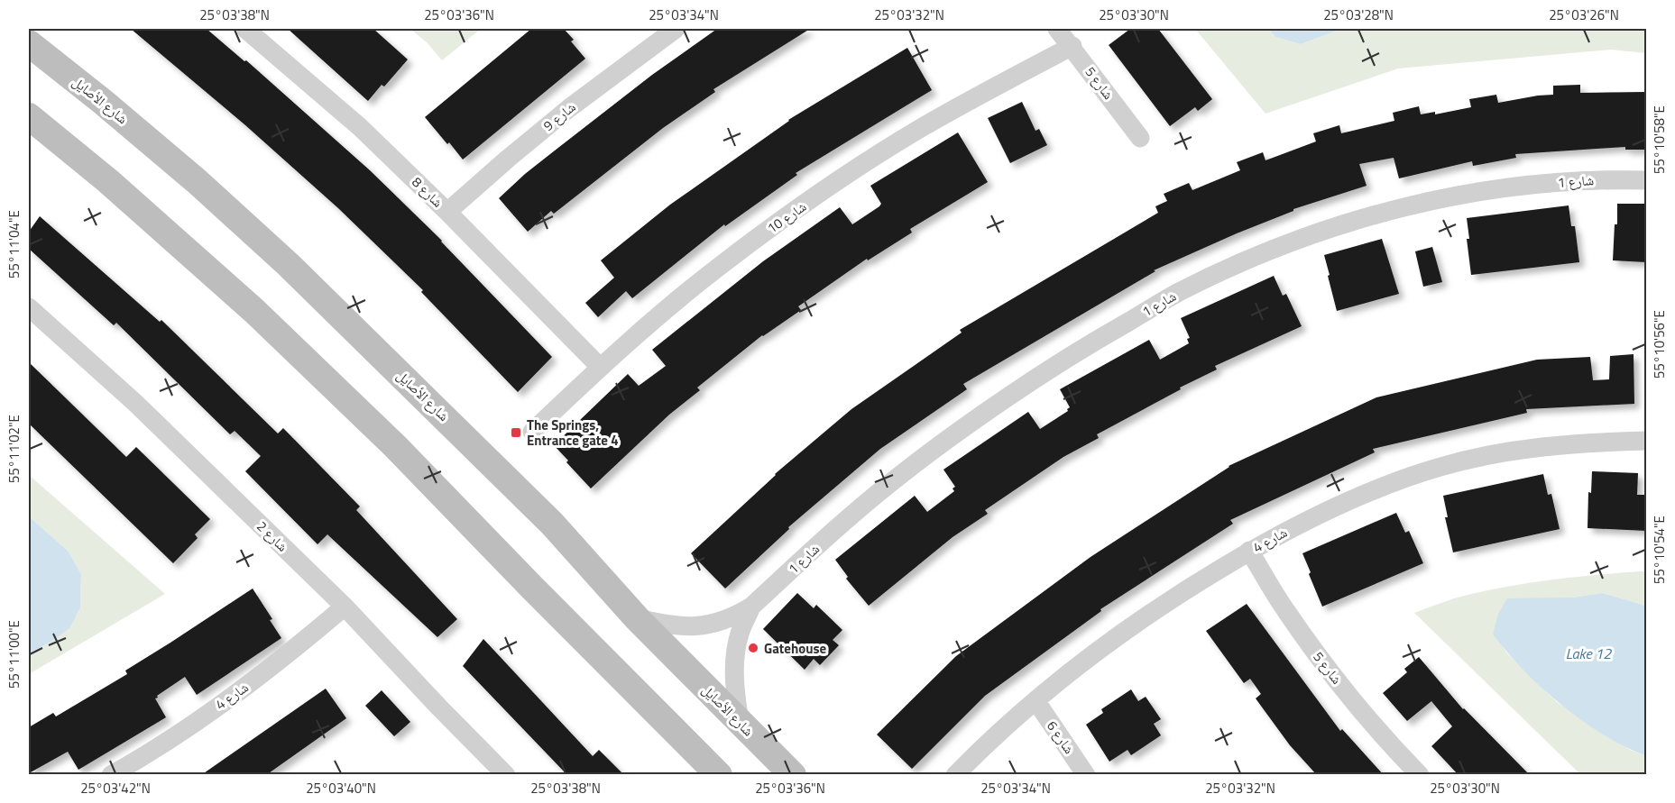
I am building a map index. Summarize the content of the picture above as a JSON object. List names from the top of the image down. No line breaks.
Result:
{"streets":{"main road":["شارع الأصايل"],"street":["شارع 5","شارع 9","شارع 1","شارع 8","شارع 10","شارع 2","شارع 4","شارع 6"]},"crossings":[["شارع 5","شارع 10"],["شارع 5","شارع 4"],["شارع الأصايل","شارع 1"],["شارع 9","شارع 8"],["شارع 8","شارع 10"],["شارع 2","شارع 4"],["شارع 4","شارع 6"]],"water":["Lake 12"],"places":{"transit":["The Springs, Entrance gate 4"],"other":["Gatehouse"]},"coordinates":["25°03'38\"N","25°03'36\"N","25°03'34\"N","25°03'32\"N","25°03'30\"N","25°03'28\"N","25°03'26\"N","55°10'58\"E","55°11'04\"E","55°10'56\"E","55°11'02\"E","55°10'54\"E","55°11'00\"E","25°03'42\"N","25°03'40\"N"]}
